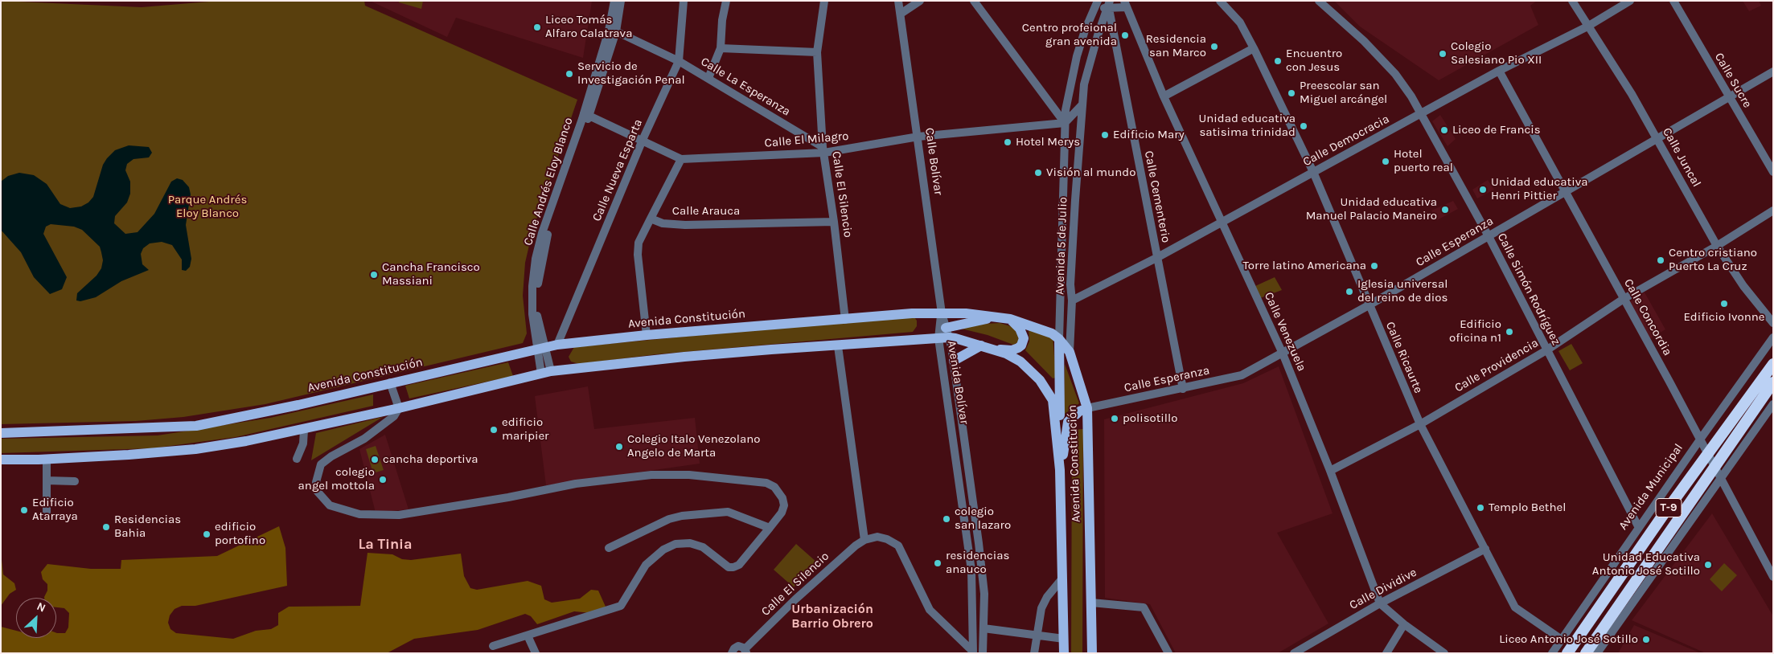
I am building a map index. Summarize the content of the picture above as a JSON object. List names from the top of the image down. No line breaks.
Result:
{"streets":{"highway":["T-9"],"main road":["Avenida Constitución"],"street":["Calle Sucre","Calle La Esperanza","Calle El Milagro","Calle Democracia","Calle Juncal","Calle Bolívar","Calle Nueva Esparta","Calle Andrés Eloy Blanco","Calle El Silencio","Calle Cementerio","Calle Arauca","Calle Esperanza","Avenida 5 de Julio","Calle Simón Rodríguez","Calle Concordia","Calle Venezuela","Calle Ricaurte","Calle Providencia","Avenida Bolívar","Avenida Municipal","Calle Dividive"]},"crossings":[["Calle Sucre","Calle Esperanza"],["Calle La Esperanza","Calle El Milagro"],["Calle La Esperanza","Calle Nueva Esparta"],["Calle La Esperanza","Calle Andrés Eloy Blanco"],["Calle La Esperanza","Calle El Silencio"],["Calle El Milagro","Calle Bolívar"],["Calle El Milagro","Calle Nueva Esparta"],["Calle El Milagro","Calle Andrés Eloy Blanco"],["Calle El Milagro","Calle El Silencio"],["Calle El Milagro","Avenida 5 de Julio"],["Calle Democracia","Calle Juncal"],["Calle Democracia","Calle Cementerio"],["Calle Democracia","Avenida 5 de Julio"],["Calle Democracia","Calle Simón Rodríguez"],["Calle Democracia","Calle Concordia"],["Calle Democracia","Calle Venezuela"],["Calle Democracia","Calle Ricaurte"],["Calle Juncal","Calle Esperanza"],["Calle Juncal","Calle Providencia"],["Calle Bolívar","Avenida Constitución"],["Calle Bolívar","Avenida Bolívar"],["Calle Nueva Esparta","Avenida Constitución"],["Calle Andrés Eloy Blanco","Avenida Constitución"],["Calle El Silencio","Calle Arauca"],["Calle El Silencio","Avenida Constitución"],["Calle Cementerio","Calle Esperanza"],["Calle Cementerio","Avenida 5 de Julio"],["Calle Esperanza","Calle Simón Rodríguez"],["Calle Esperanza","Calle Concordia"],["Calle Esperanza","Avenida Constitución"],["Calle Esperanza","Calle Venezuela"],["Calle Esperanza","Calle Ricaurte"],["Avenida 5 de Julio","Avenida Constitución"],["Calle Simón Rodríguez","Calle Providencia"],["Calle Simón Rodríguez","Avenida Municipal"],["Calle Concordia","Calle Providencia"],["Calle Concordia","Avenida Municipal"],["Calle Concordia","T-9"],["Avenida Constitución","Avenida Bolívar"],["Calle Venezuela","Calle Providencia"],["Calle Venezuela","Calle Dividive"],["Calle Ricaurte","Calle Providencia"],["Calle Ricaurte","Avenida Municipal"],["Calle Ricaurte","Calle Dividive"]],"districts":["La Tinia","Urbanización Barrio Obrero"],"parks":["Parque Andrés Eloy Blanco"],"places":["Liceo Tomás Alfaro Calatrava","Centro profeional gran avenida","Residencia san Marco","Colegio Salesiano Pio XII","Encuentro con Jesus","Servicio de Investigación Penal","Preescolar san Miguel arcángel","Unidad educativa satisima trinidad","Liceo de Francis","Edificio Mary","Hotel Merys","Hotel puerto real","Visión al mundo","Unidad educativa Henri Pittier","Unidad educativa Manuel Palacio Maneiro","Centro cristiano Puerto La Cruz","Torre latino Americana","Cancha Francisco Massiani","Iglesia universal del reino de dios","Edificio Ivonne","Edificio oficina n1","polisotillo","edificio maripier","Colegio Italo Venezolano Angelo de Marta","cancha deportiva","colegio angel mottola","Templo Bethel","Edificio Atarraya","colegio san lazaro","Residencias Bahia","edificio portofino","residencias anauco","Unidad Educativa Antonio José Sotillo","Liceo Antonio José Sotillo"],"north":"top right"}
